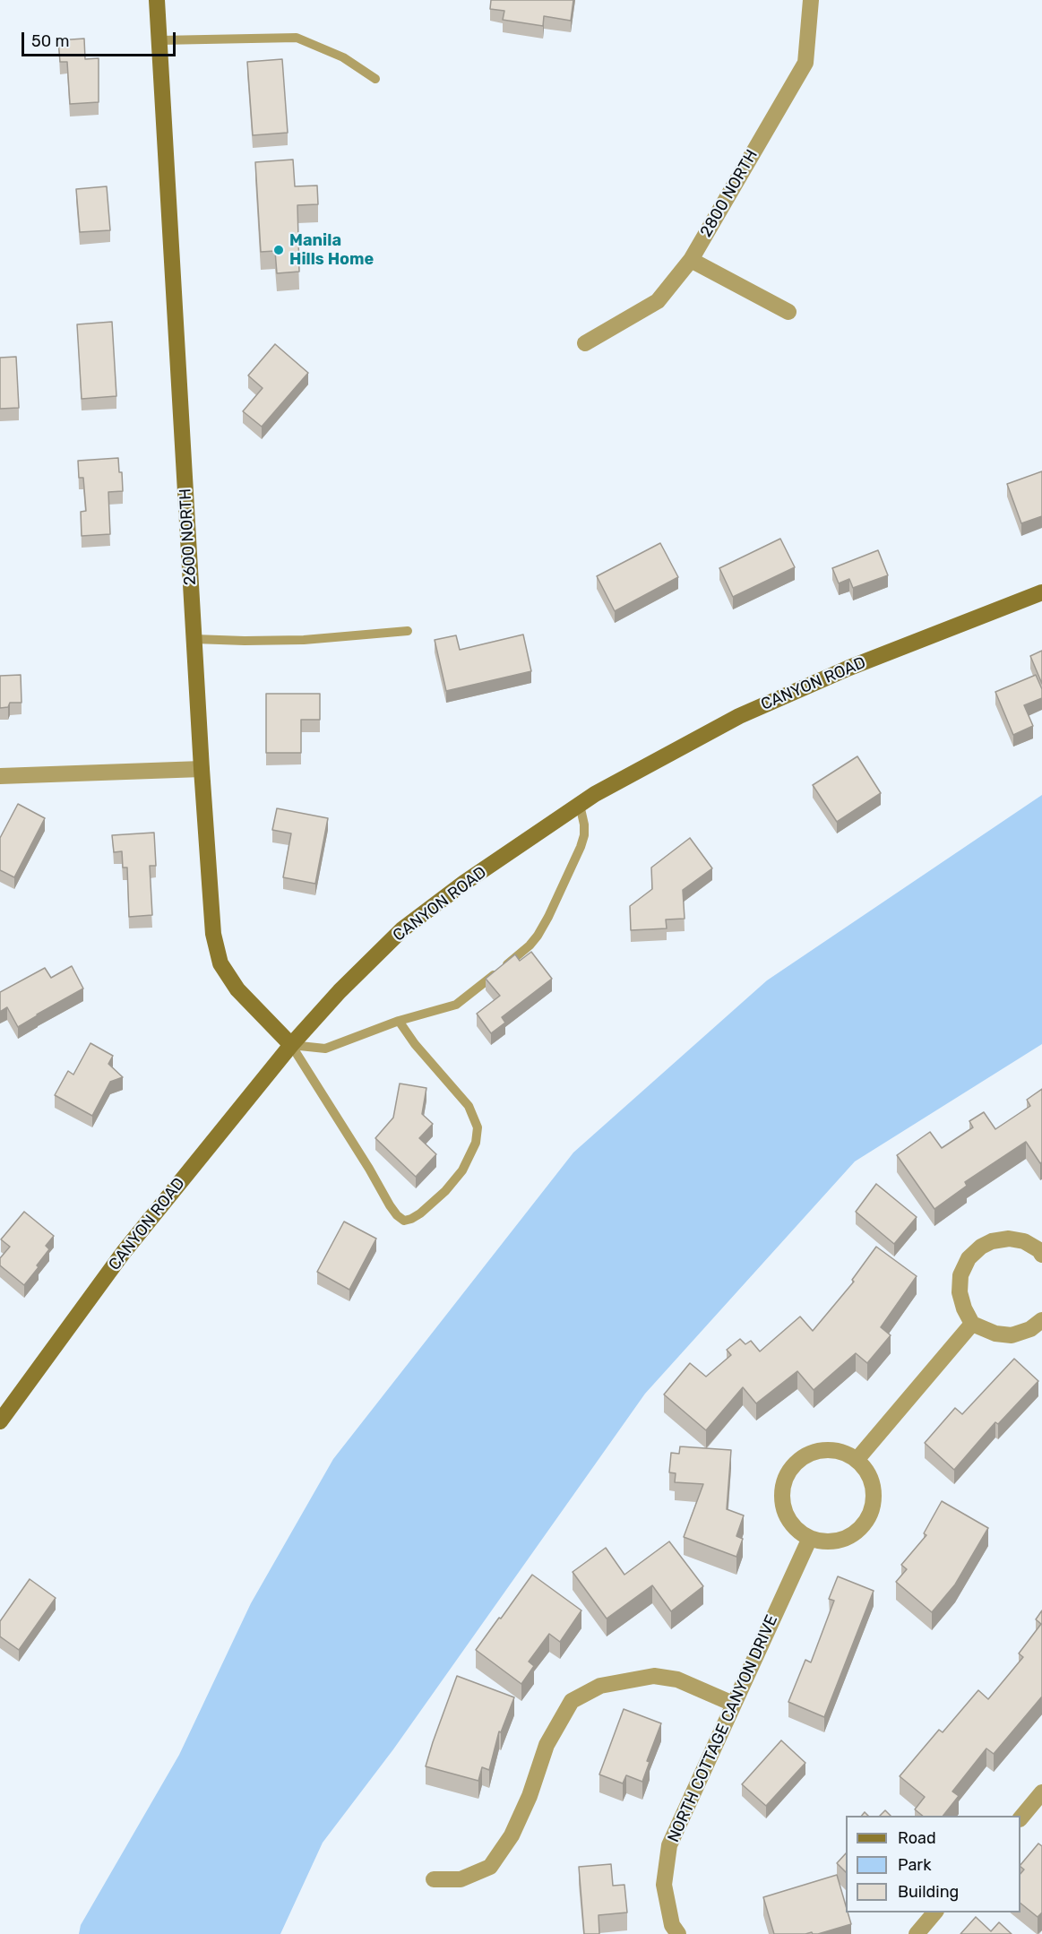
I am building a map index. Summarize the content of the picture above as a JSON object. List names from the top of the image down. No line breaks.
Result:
{"streets":{"main road":["2600 NORTH","CANYON ROAD"],"street":["2800 NORTH","NORTH COTTAGE CANYON DRIVE"]},"crossings":[["2600 NORTH","CANYON ROAD"]],"places":["Manila Hills Home"],"legend":["Road","Park","Building"],"scale_bar":"50 m"}
